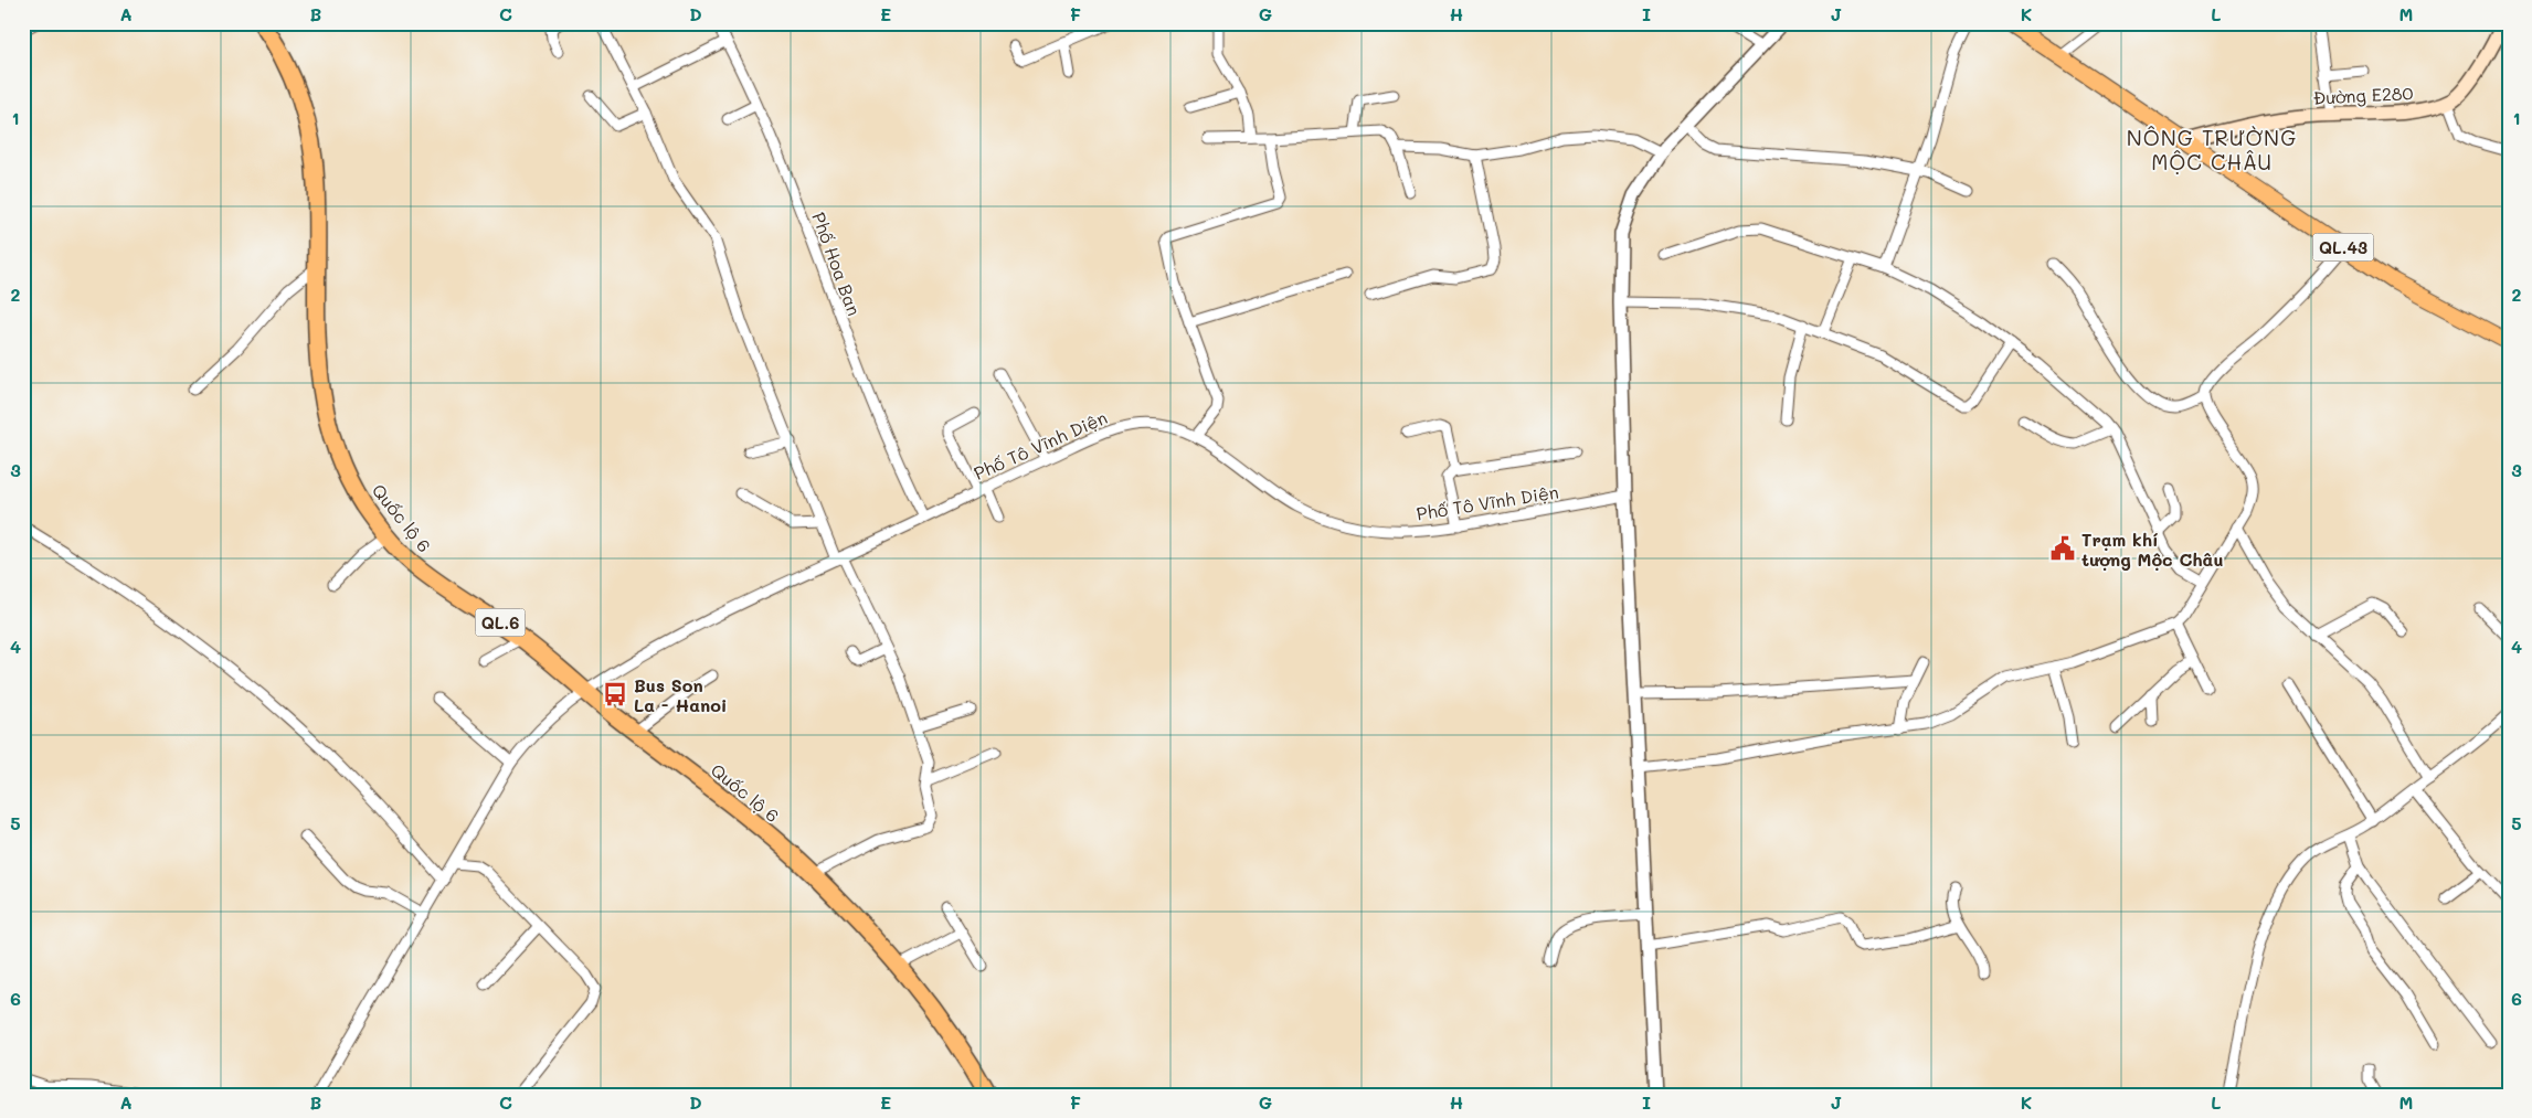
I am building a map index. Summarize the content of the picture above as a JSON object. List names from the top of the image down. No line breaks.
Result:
{"streets":{"highway":["Quốc lộ 6","QL.6"],"main road":["Đường E280","QL.43"],"street":["Phố Hoa Ban","Phố Tô Vĩnh Diện"]},"crossings":[["Đường E280","QL.43"],["Phố Hoa Ban","Phố Tô Vĩnh Diện"],["Phố Tô Vĩnh Diện","Quốc lộ 6"]],"districts":["NÔNG TRƯỜNG MỘC CHÂU"],"places":{"public building":["Trạm khí tượng Mộc Châu"],"bus stop":["Bus Son La - Hanoi"]},"grid":{"columns":["A","B","C","D","E","F","G","H","I","J","K","L","M"],"rows":["1","2","3","4","5","6"]}}
